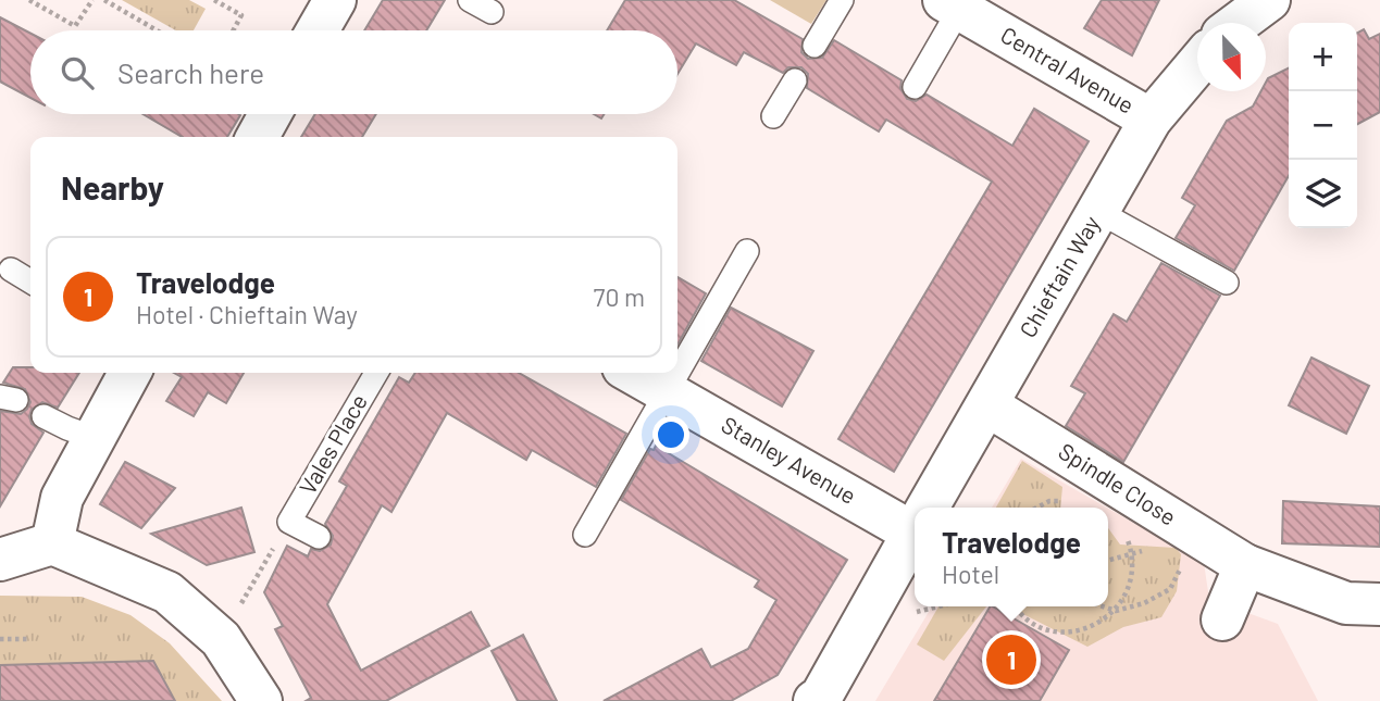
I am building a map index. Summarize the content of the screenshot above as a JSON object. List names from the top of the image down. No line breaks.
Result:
{"streets":{"street":["Central Avenue","Chieftain Way","Stanley Avenue","Spindle Close"],"lane":["Vales Place"]},"crossings":[["Central Avenue","Chieftain Way"],["Chieftain Way","Spindle Close"]],"north":"bottom","page":{"map_buttons":["+","−"],"search":"Search here","heading":"Nearby","list":[{"mark":"1","name":"Travelodge","note":"Hotel · Chieftain Way","value":"70 m"}],"popup":["Travelodge","Hotel"],"pins":"1"}}
